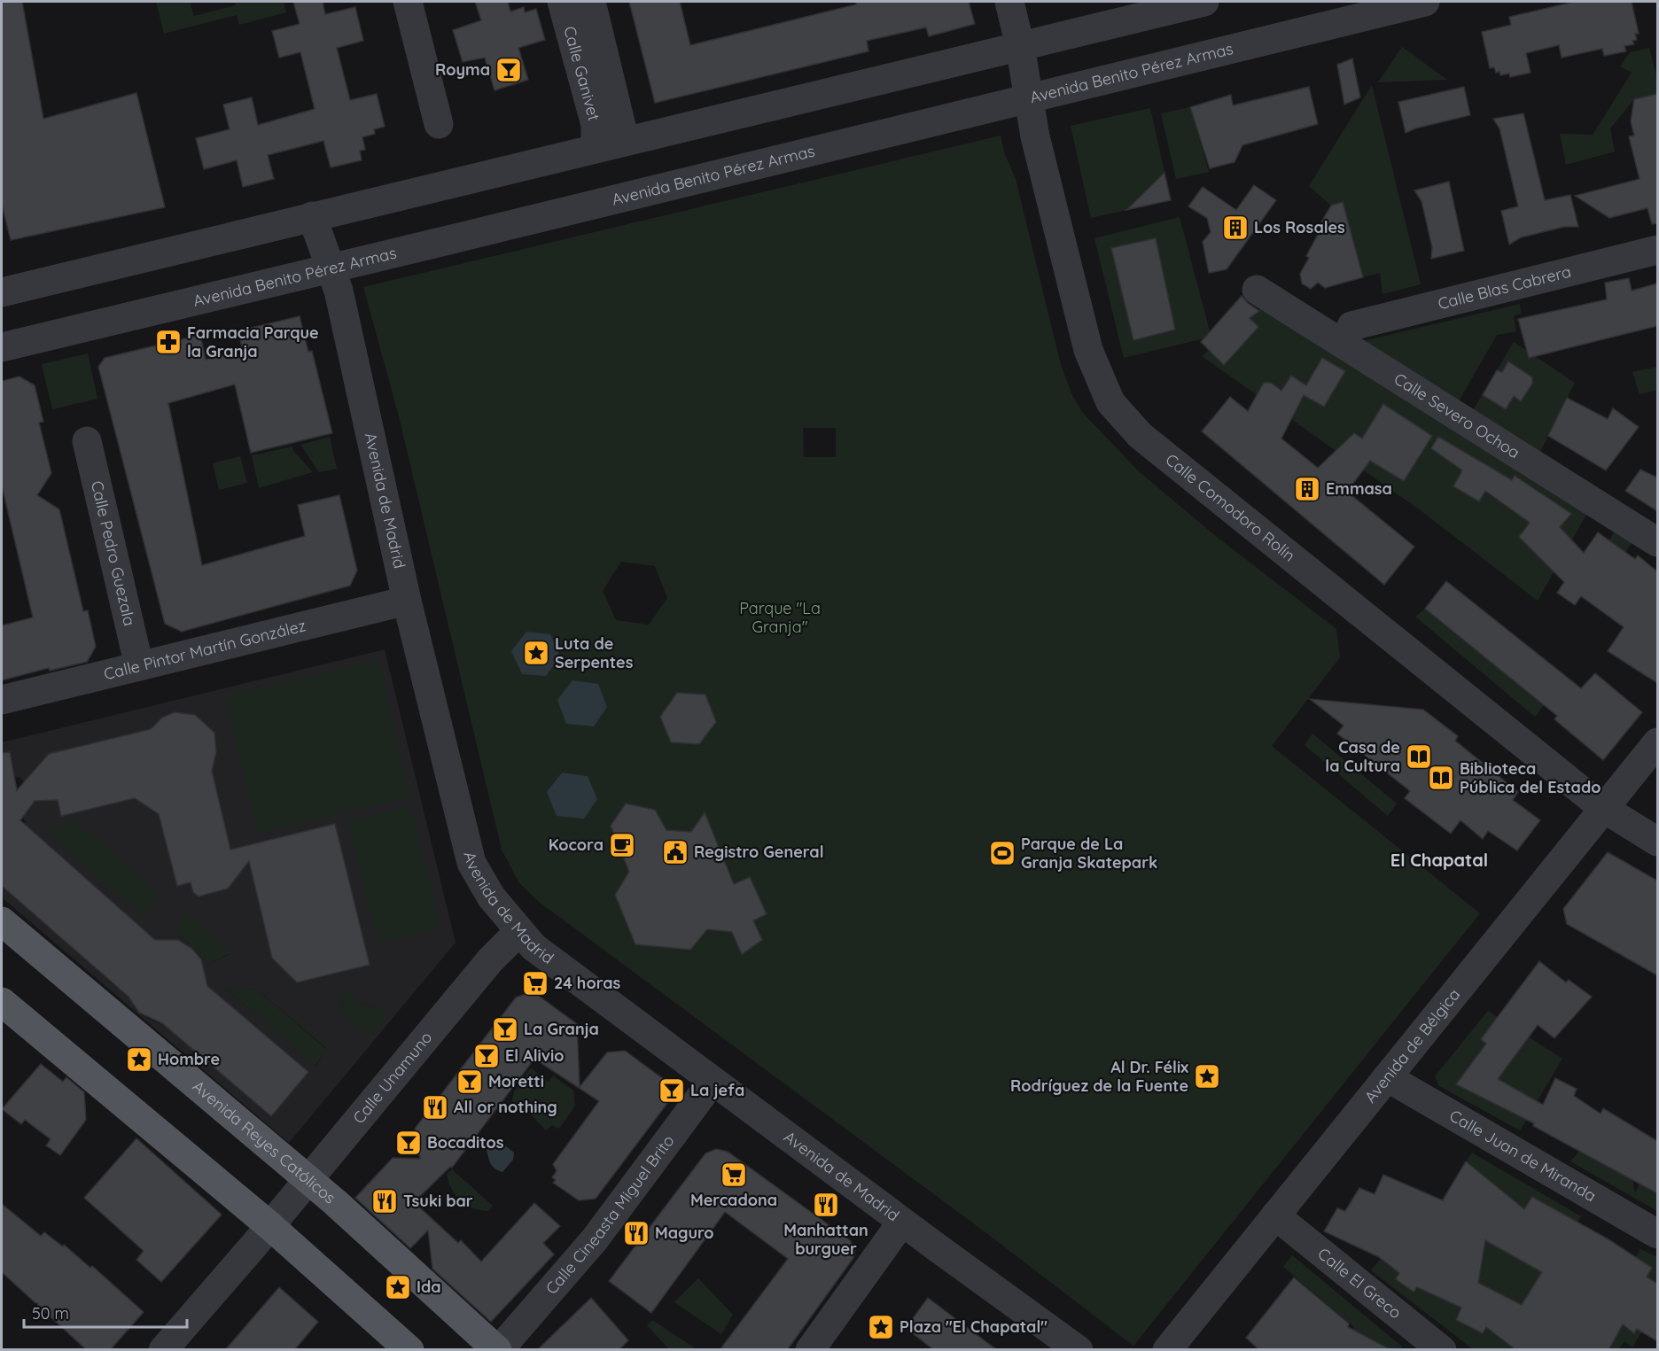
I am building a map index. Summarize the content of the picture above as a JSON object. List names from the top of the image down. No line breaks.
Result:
{"streets":{"main road":["Avenida Reyes Católicos"],"street":["Avenida Benito Pérez Armas","Calle Ganivet","Calle Blas Cabrera","Calle Severo Ochoa","Avenida de Madrid","Calle Comodoro Rolín","Calle Pedro Guezala","Calle Pintor Martín González","Avenida de Bélgica","Calle Unamuno","Calle Juan de Miranda","Calle Cineasta Miguel Brito","Calle El Greco"]},"crossings":[["Avenida Benito Pérez Armas","Avenida de Madrid"],["Avenida Benito Pérez Armas","Calle Comodoro Rolín"],["Avenida de Madrid","Calle Pintor Martín González"],["Avenida de Madrid","Calle Unamuno"],["Avenida de Madrid","Calle Cineasta Miguel Brito"],["Calle Comodoro Rolín","Avenida de Bélgica"],["Calle Pedro Guezala","Calle Pintor Martín González"],["Avenida de Bélgica","Calle Juan de Miranda"],["Avenida de Bélgica","Calle El Greco"],["Calle Unamuno","Avenida Reyes Católicos"],["Avenida Reyes Católicos","Calle Cineasta Miguel Brito"]],"districts":["El Chapatal"],"parks":["Parque \"La Granja\""],"places":{"bar":["Royma","La Granja","El Alivio","Moretti","La jefa","Bocaditos"],"building":["Los Rosales","Emmasa"],"pharmacy":["Farmacia Parque la Granja"],"place":["Luta de Serpentes","Hombre","Al Dr. Félix Rodríguez de la Fuente","Ida","Plaza \"El Chapatal\""],"library":["Casa de la Cultura","Biblioteca Pública del Estado"],"cafe":["Kocora"],"public building":["Registro General"],"sports":["Parque de La Granja Skatepark"],"supermarket":["24 horas","Mercadona"],"restaurant":["All or nothing","Tsuki bar","Manhattan burguer","Maguro"]},"scale_bar":"50 m"}
